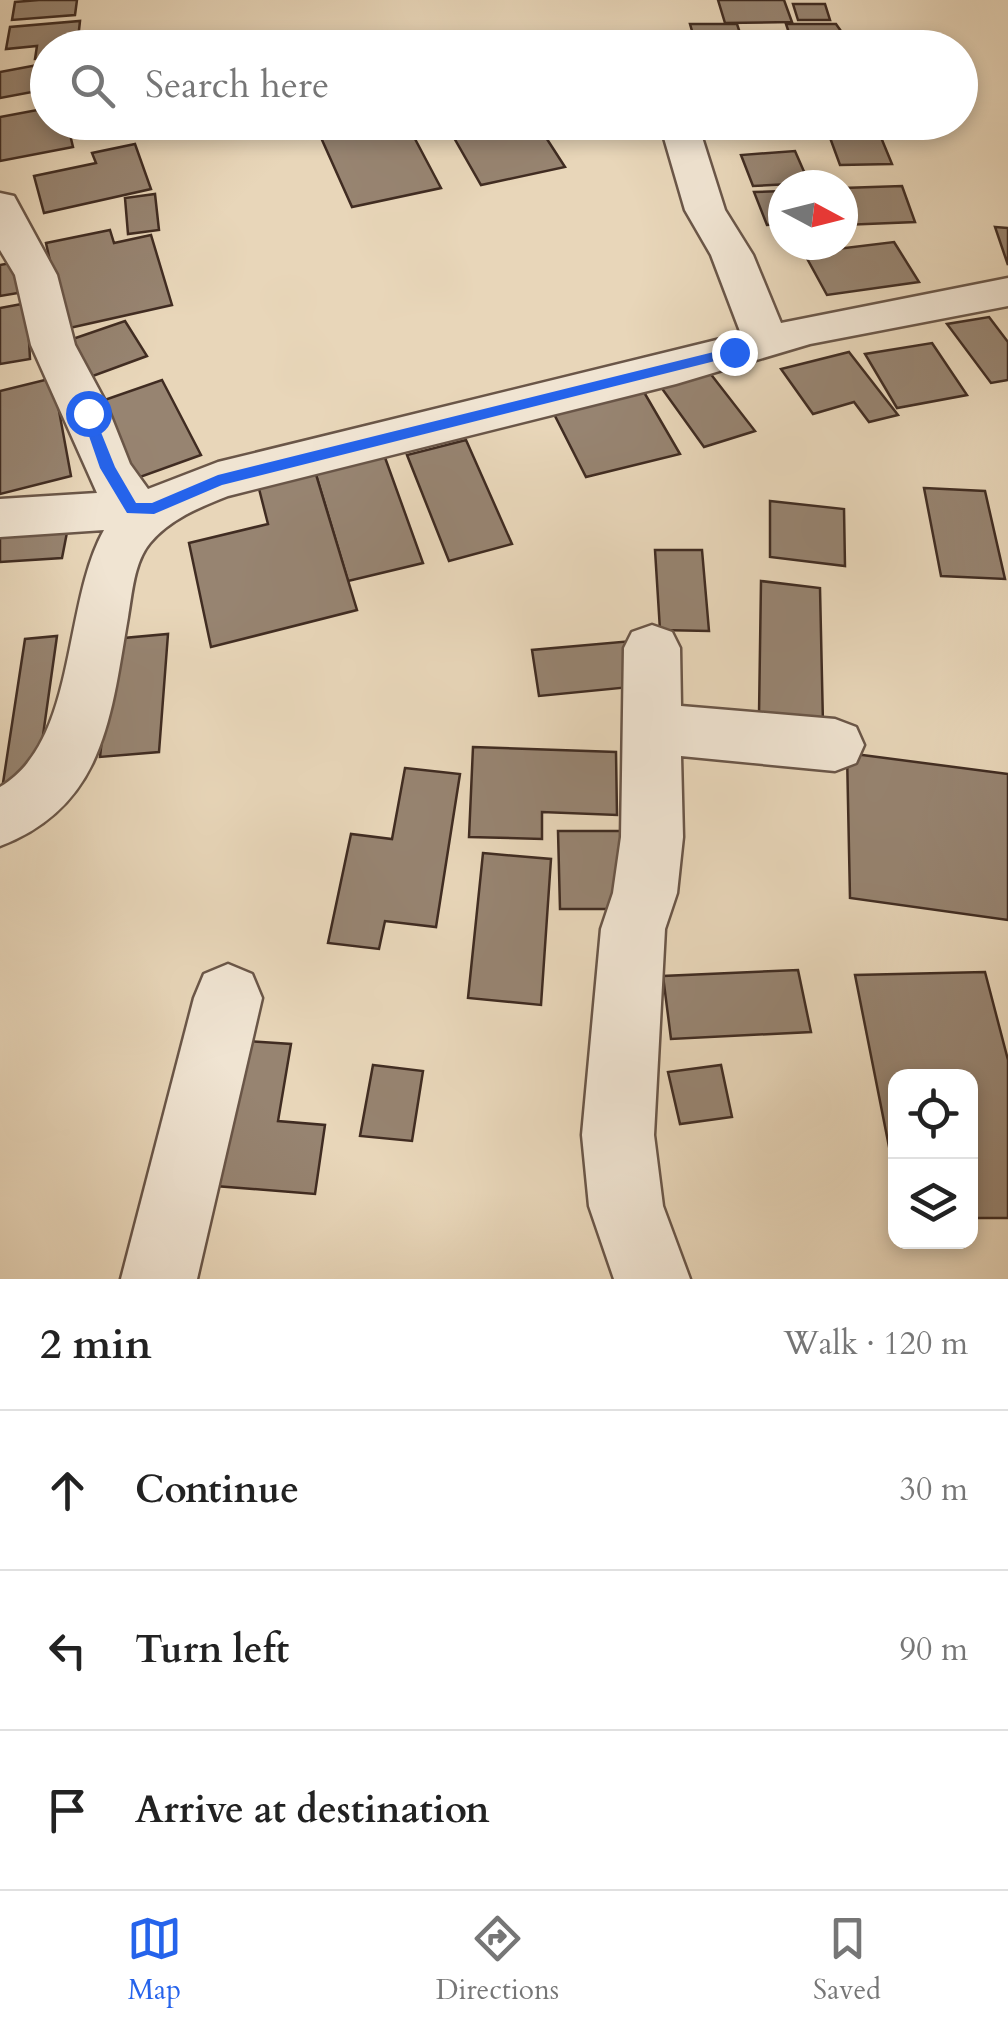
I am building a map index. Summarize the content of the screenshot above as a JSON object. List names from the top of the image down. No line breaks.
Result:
{"north":"right","page":{"search":"Search here","heading":["2 min","Walk · 120 m"],"list":[["Continue","30 m"],["Turn left","90 m"],"Arrive at destination"],"nav":["Map","Directions","Saved"]}}
